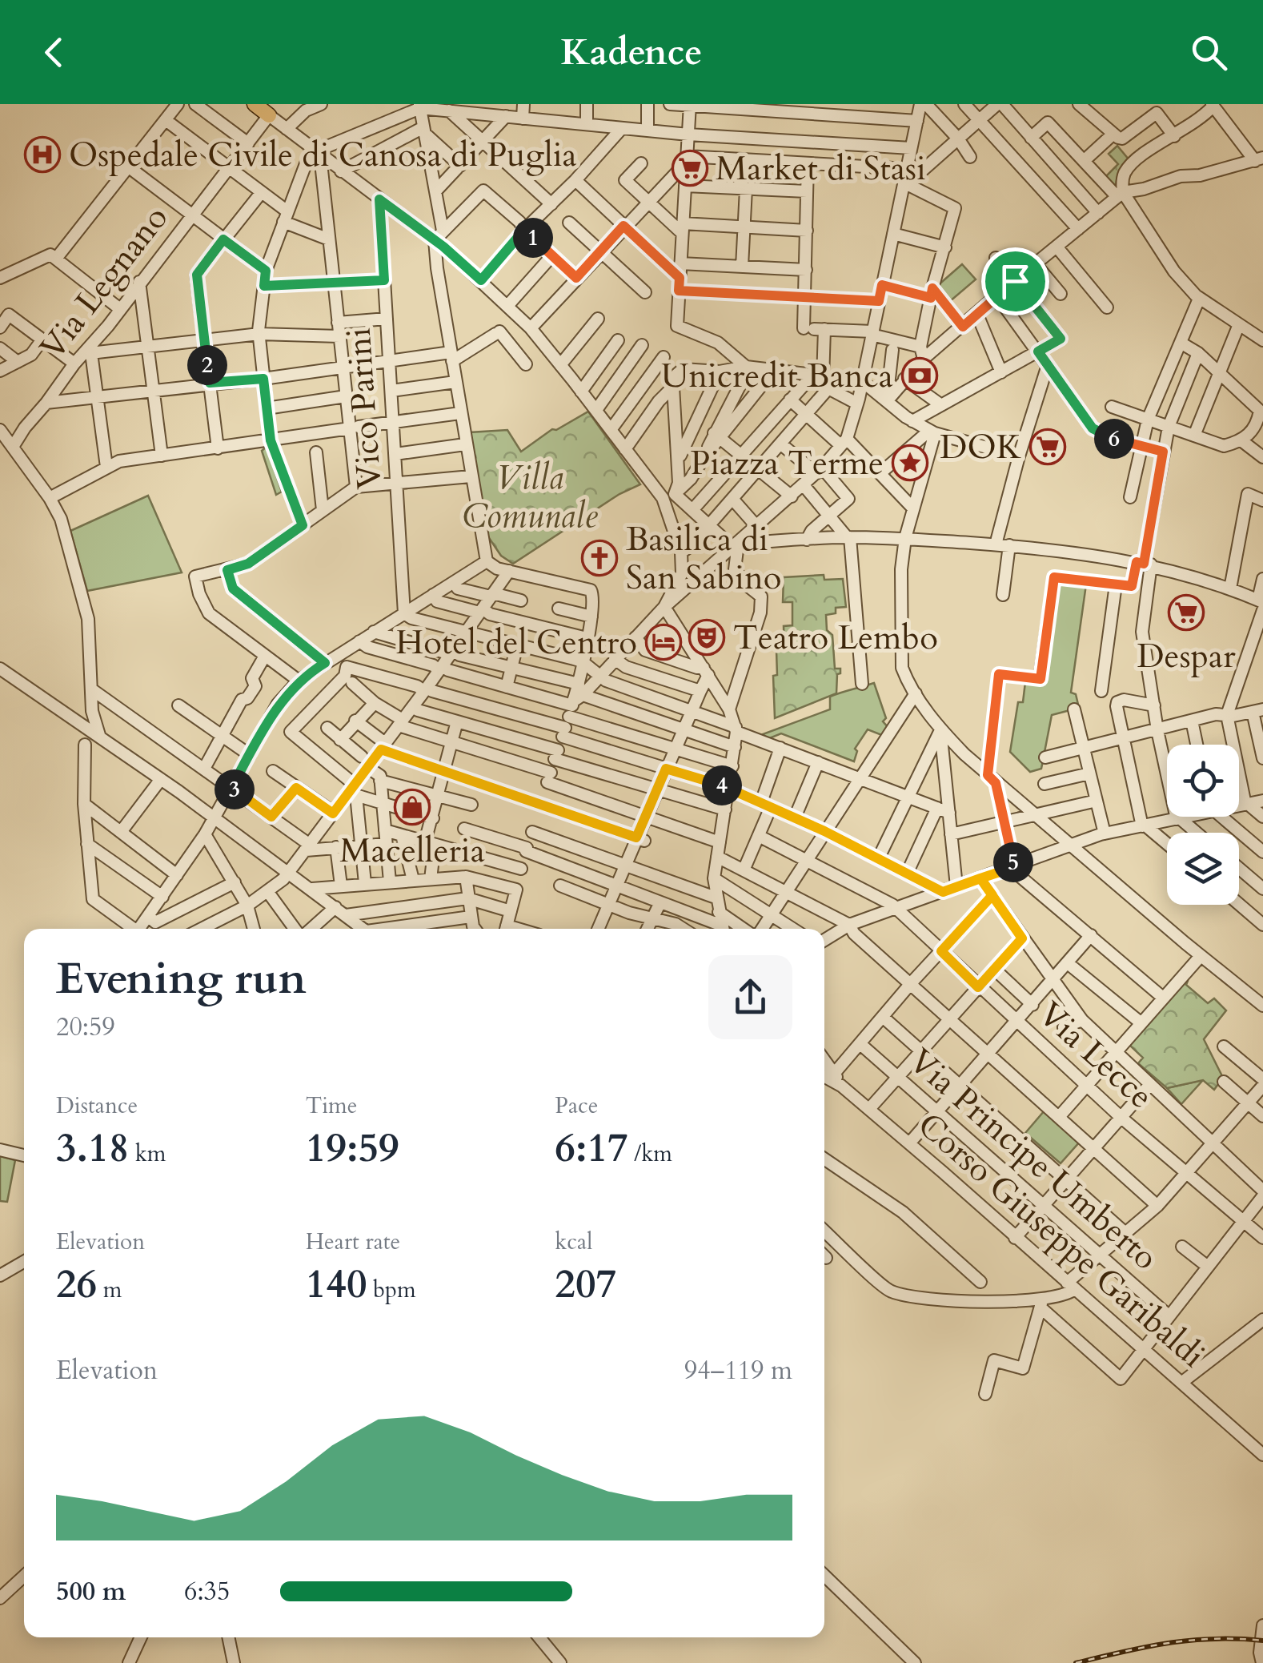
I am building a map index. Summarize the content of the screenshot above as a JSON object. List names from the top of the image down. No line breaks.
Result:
{"streets":{"street":["Via Legnano","Vico Parini","Via Lecce","Via Principe Umberto","Corso Giuseppe Garibaldi"]},"parks":["Villa Comunale"],"places":{"hospital":["Ospedale Civile di Canosa di Puglia"],"supermarket":["Market di Stasi","DOK","Despar"],"bank":["Unicredit Banca"],"place":["Piazza Terme"],"church":["Basilica di San Sabino"],"theatre":["Teatro Lembo"],"hotel":["Hotel del Centro"],"shop":["Macelleria"]},"page":{"header":"Kadence","pins":["1","2","6","4","3","5"],"heading":["Evening run","20:59"],"stats":[["Distance","3.18 km"],["Time","19:59"],["Pace","6:17 /km"],["Elevation","26 m"],["Heart rate","140 bpm"],["kcal","207"]],"chart":["Elevation","94–119 m"],"list":[{"name":"500 m","note":"6:35"}]}}
